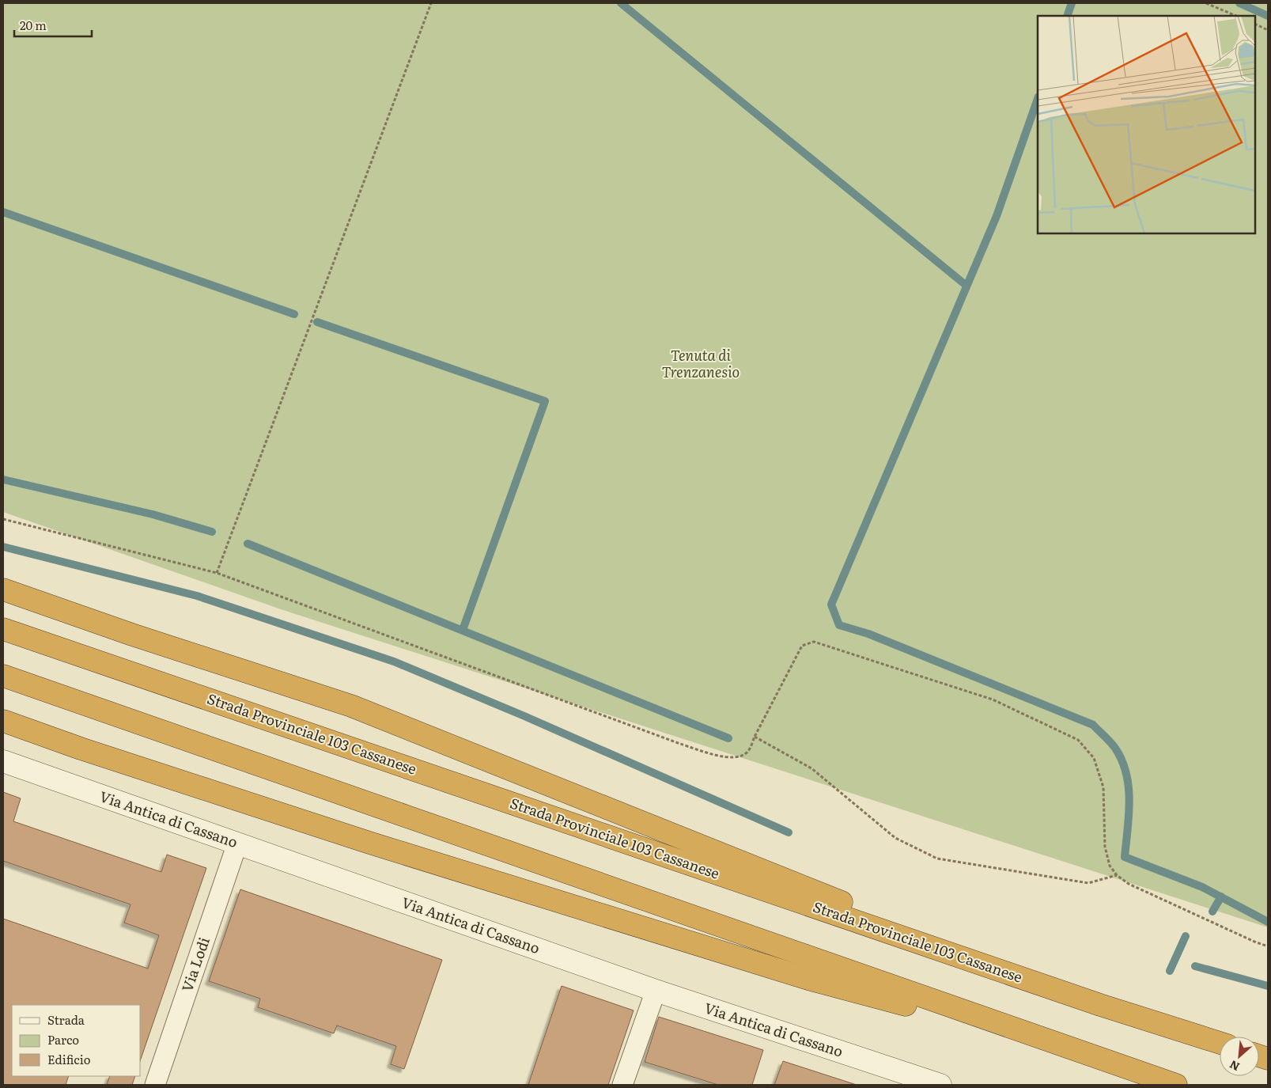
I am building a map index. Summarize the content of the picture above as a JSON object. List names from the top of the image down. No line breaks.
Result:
{"streets":{"highway":["Strada Provinciale 103 Cassanese"],"main road":["Via Antica di Cassano"],"street":["Via Lodi"]},"crossings":[["Via Antica di Cassano","Via Lodi"]],"parks":["Tenuta di Trenzanesio"],"legend":["Strada","Parco","Edificio"],"scale_bar":"20 m","north":"bottom left"}
